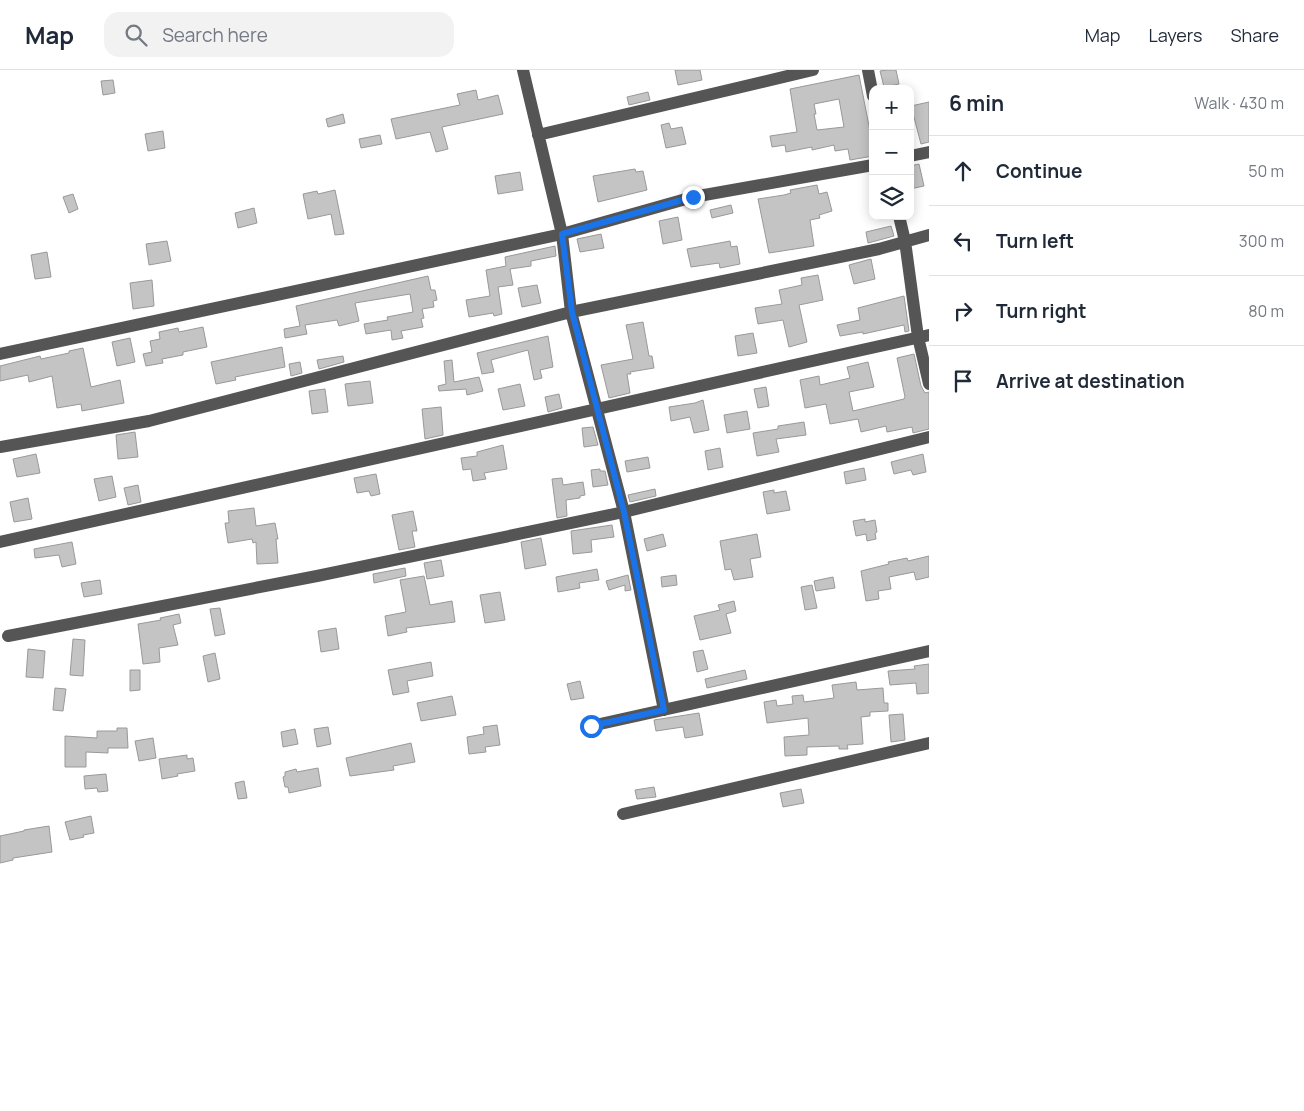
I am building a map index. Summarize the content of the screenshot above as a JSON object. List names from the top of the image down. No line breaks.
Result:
{"page":{"header":"Map","search":"Search here","nav":["Map","Layers","Share"],"heading":["6 min","Walk · 430 m"],"map_buttons":["+","−"],"list":[["Continue","50 m"],["Turn left","300 m"],["Turn right","80 m"],"Arrive at destination"]}}
